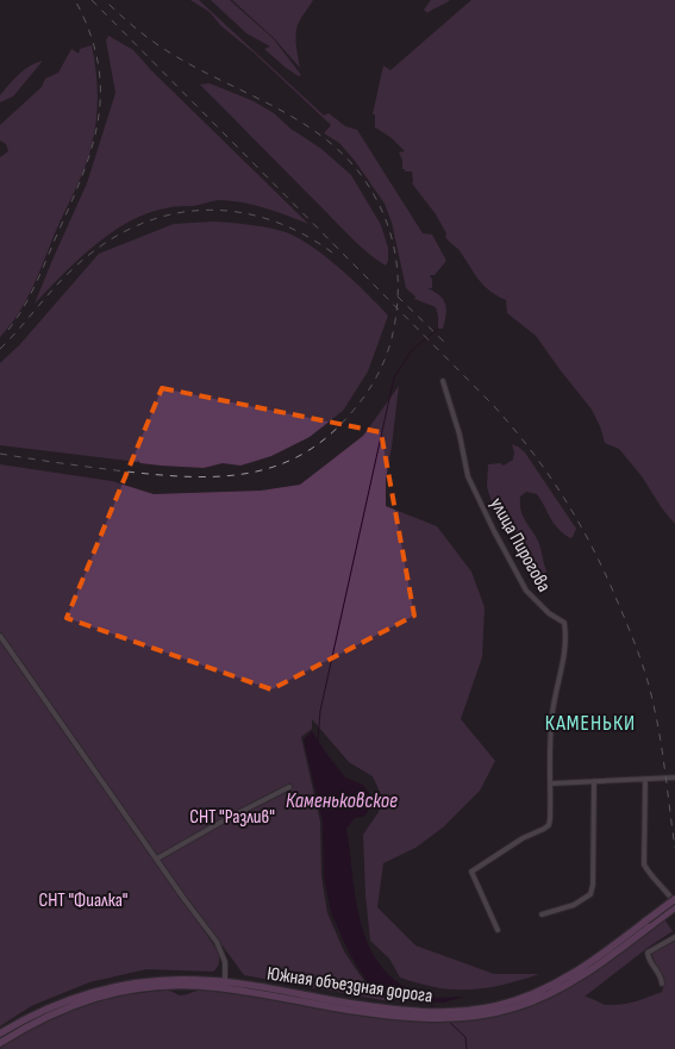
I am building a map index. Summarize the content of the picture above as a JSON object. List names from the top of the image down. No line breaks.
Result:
{"streets":{"main road":["Южная объездная дорога"],"street":["улица Пирогова"]},"districts":["КАМЕНЬКИ"],"water":["Каменьковское"],"parks":["СНТ \"Разлив\"","СНТ \"Фиалка\""]}
